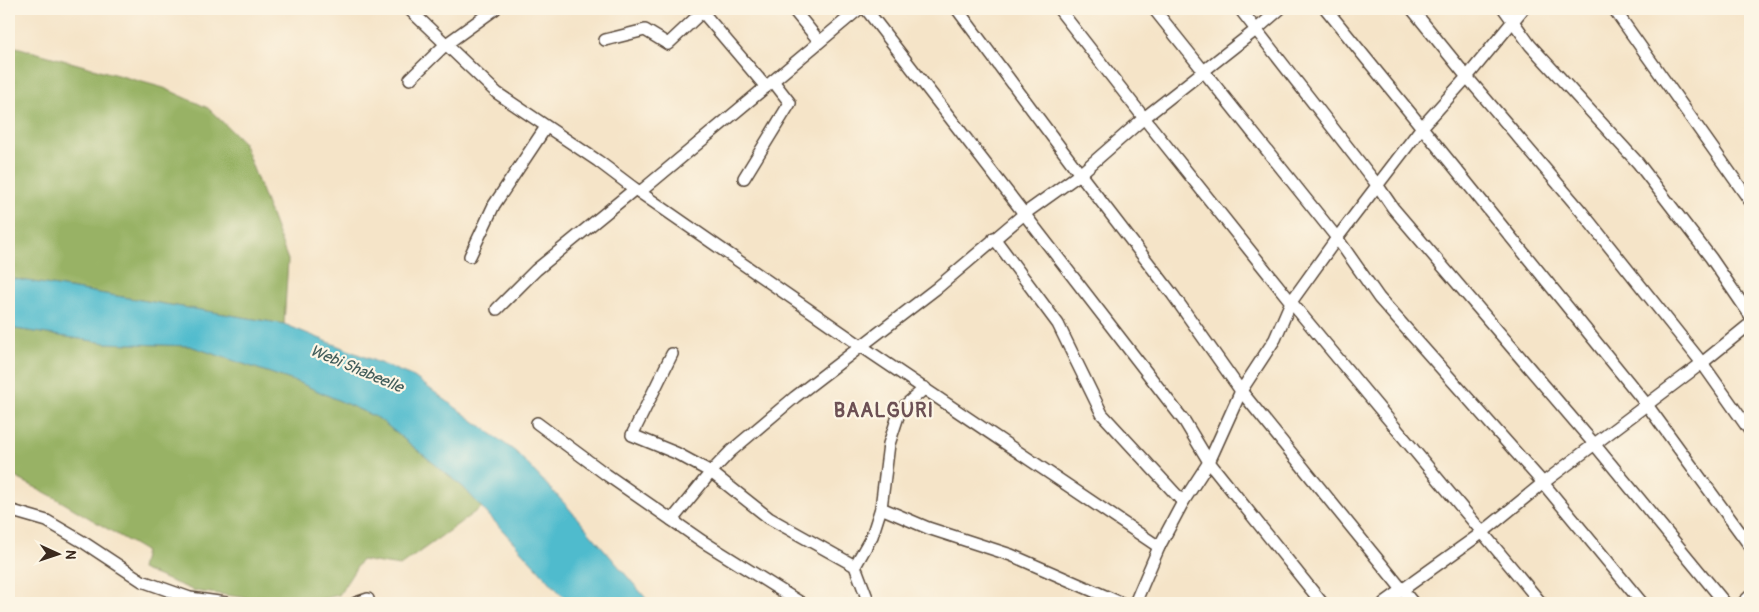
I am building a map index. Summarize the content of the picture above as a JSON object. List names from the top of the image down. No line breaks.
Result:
{"districts":["BAALGURI"],"water":["Webi Shabeelle"],"north":"right"}
